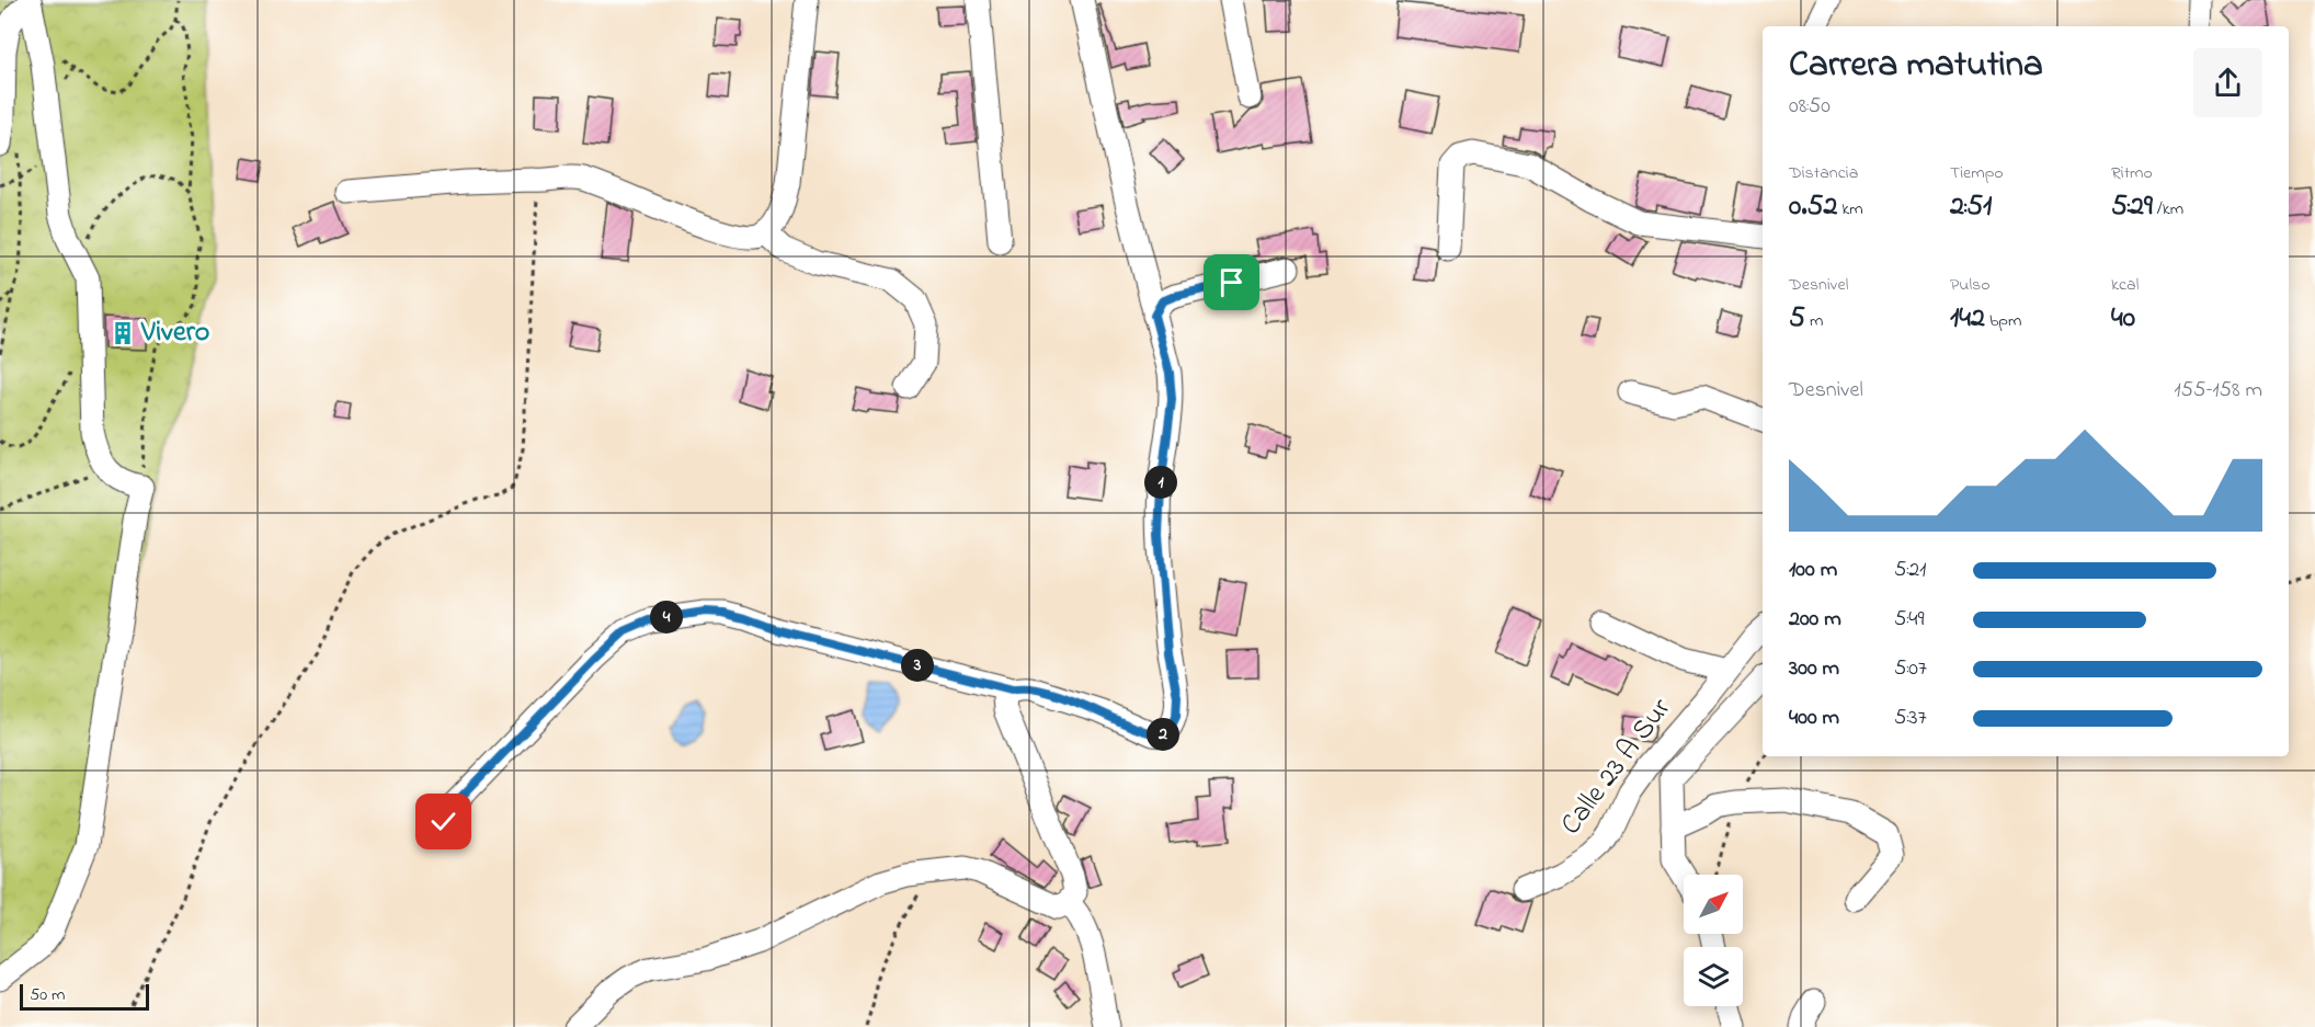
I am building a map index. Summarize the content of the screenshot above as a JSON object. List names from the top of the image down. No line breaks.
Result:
{"streets":{"street":["Calle 23 A Sur"]},"places":{"building":["Vivero"]},"scale_bar":"50 m","north":"top right","page":{"heading":["Carrera matutina","08:50"],"stats":[["Distancia","0.52 km"],["Tiempo","2:51"],["Ritmo","5:29 /km"],["Desnivel","5 m"],["Pulso","142 bpm"],["kcal","40"]],"chart":["Desnivel","155–158 m"],"pins":["1","4","3","2"],"list":[{"name":"100 m","note":"5:21"},{"name":"200 m","note":"5:49"},{"name":"300 m","note":"5:07"},{"name":"400 m","note":"5:37"}],"scale":"50 m"}}
